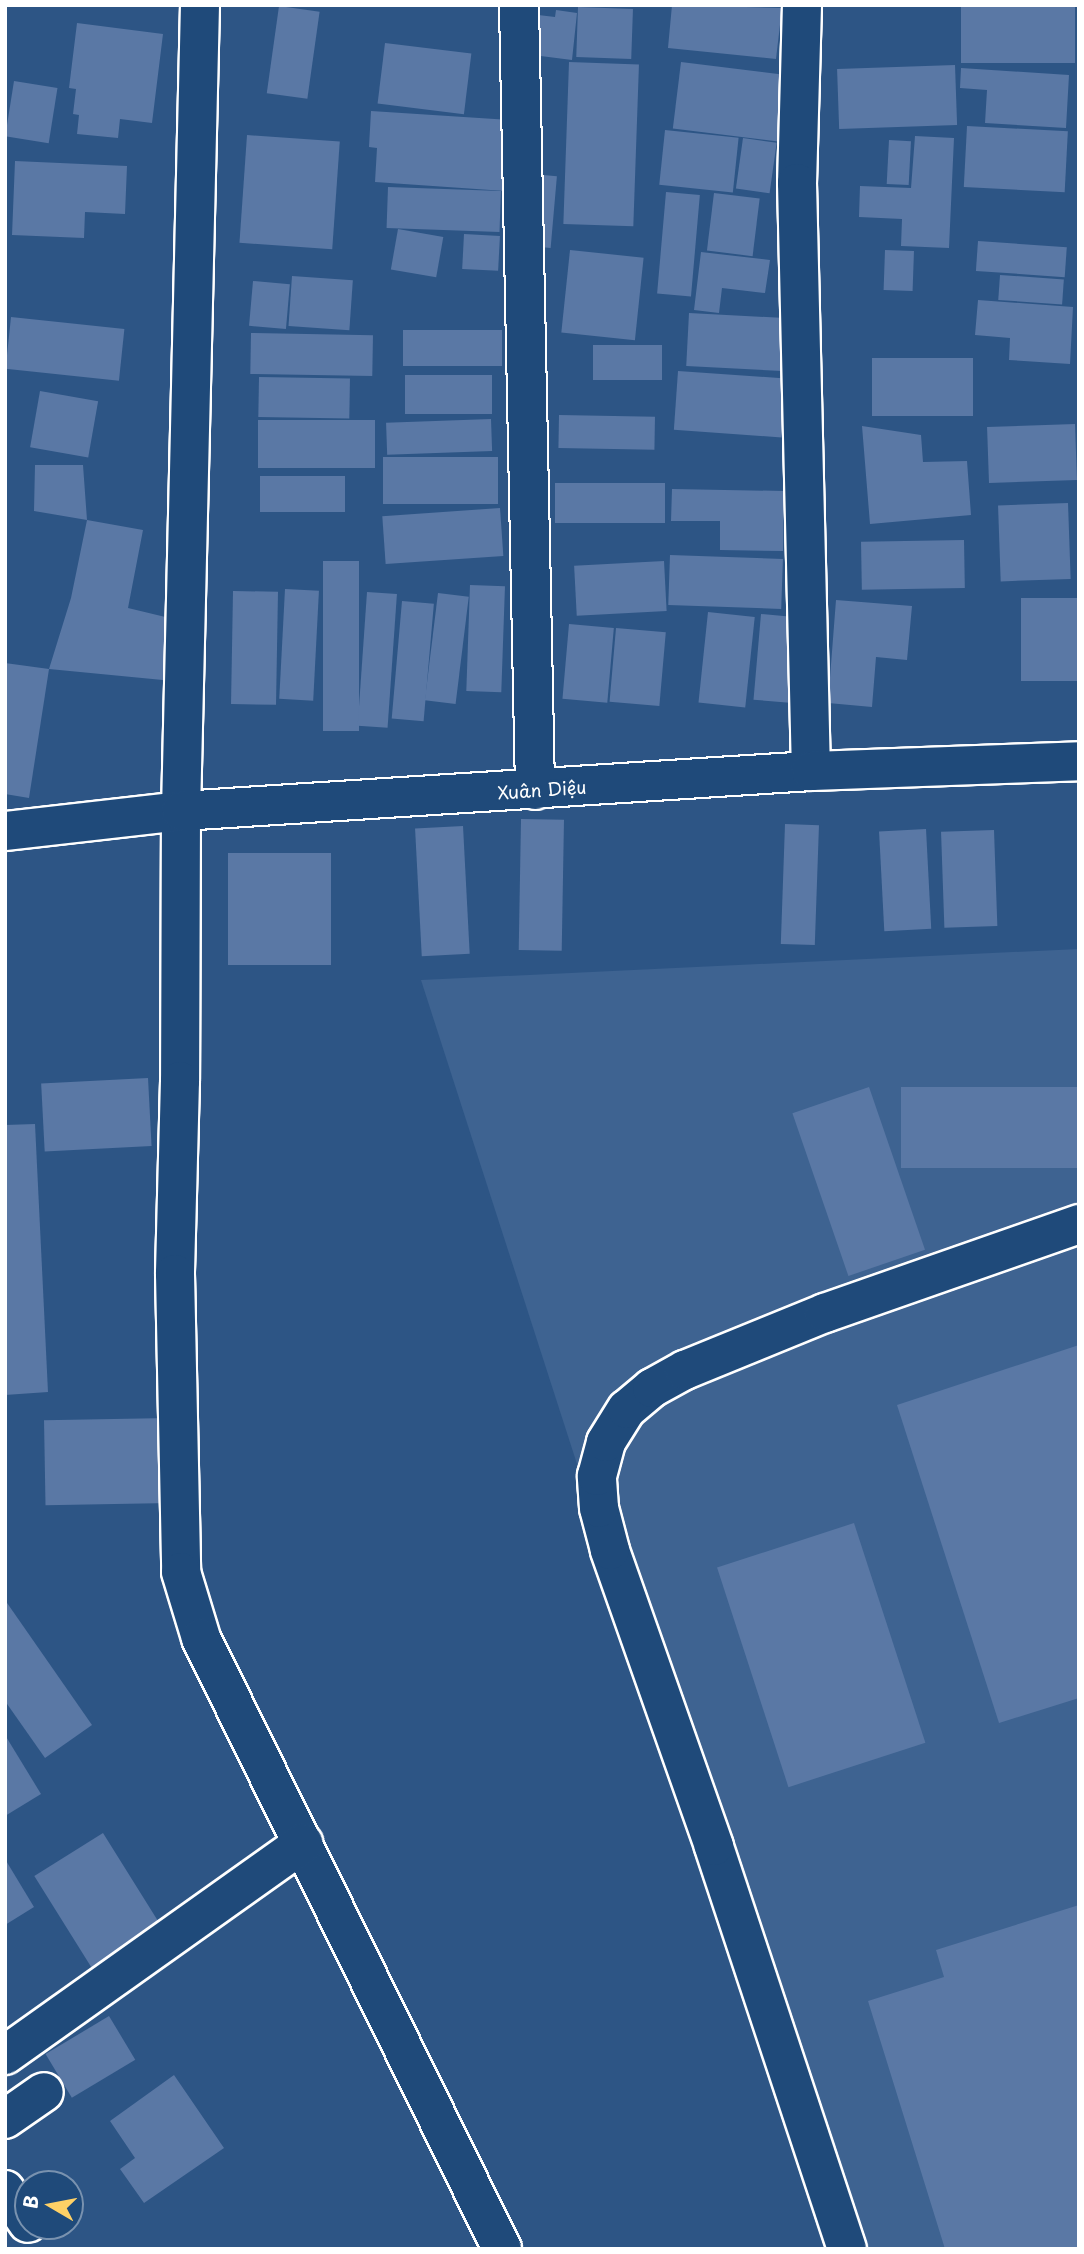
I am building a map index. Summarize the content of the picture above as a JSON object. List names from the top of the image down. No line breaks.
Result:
{"streets":{"street":["Xuân Diệu"]},"north":"left"}
